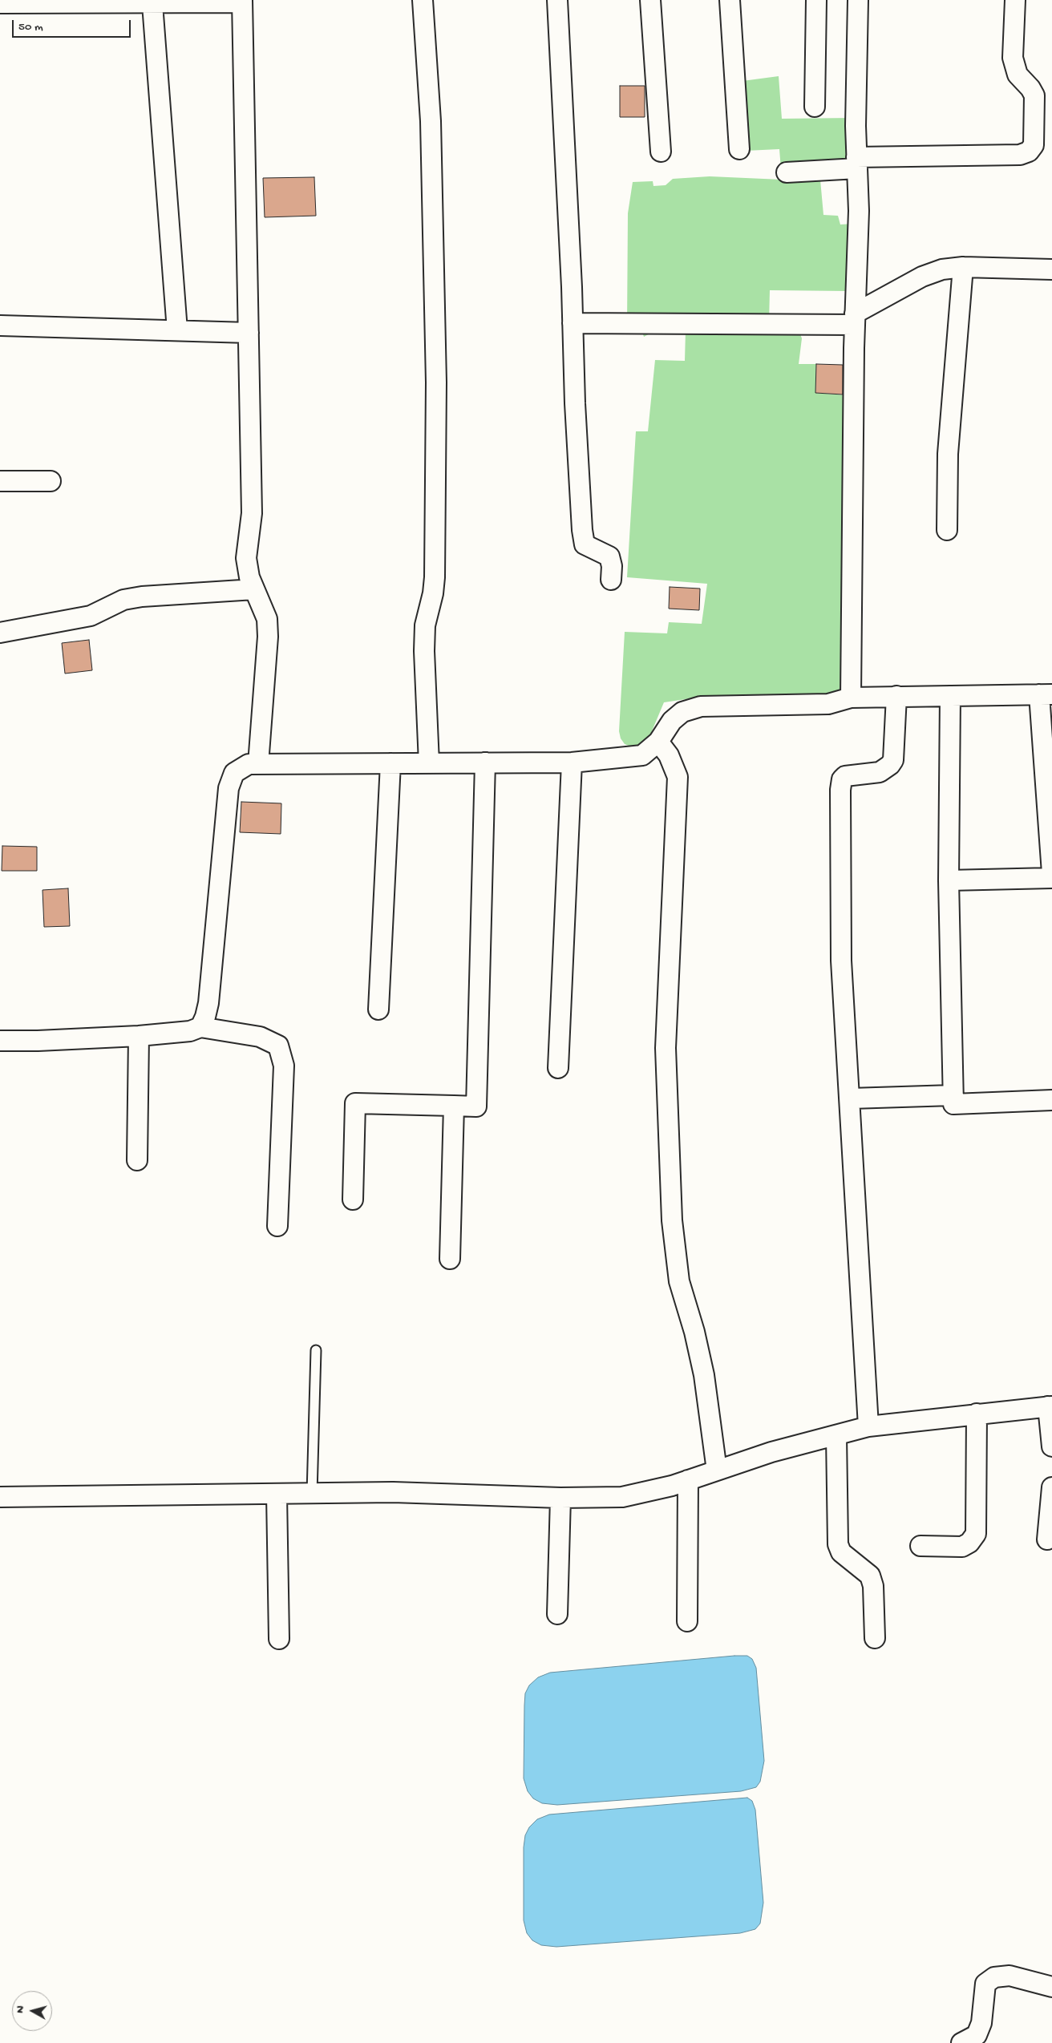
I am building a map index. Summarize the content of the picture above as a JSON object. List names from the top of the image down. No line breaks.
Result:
{"scale_bar":"50 m","north":"left"}
